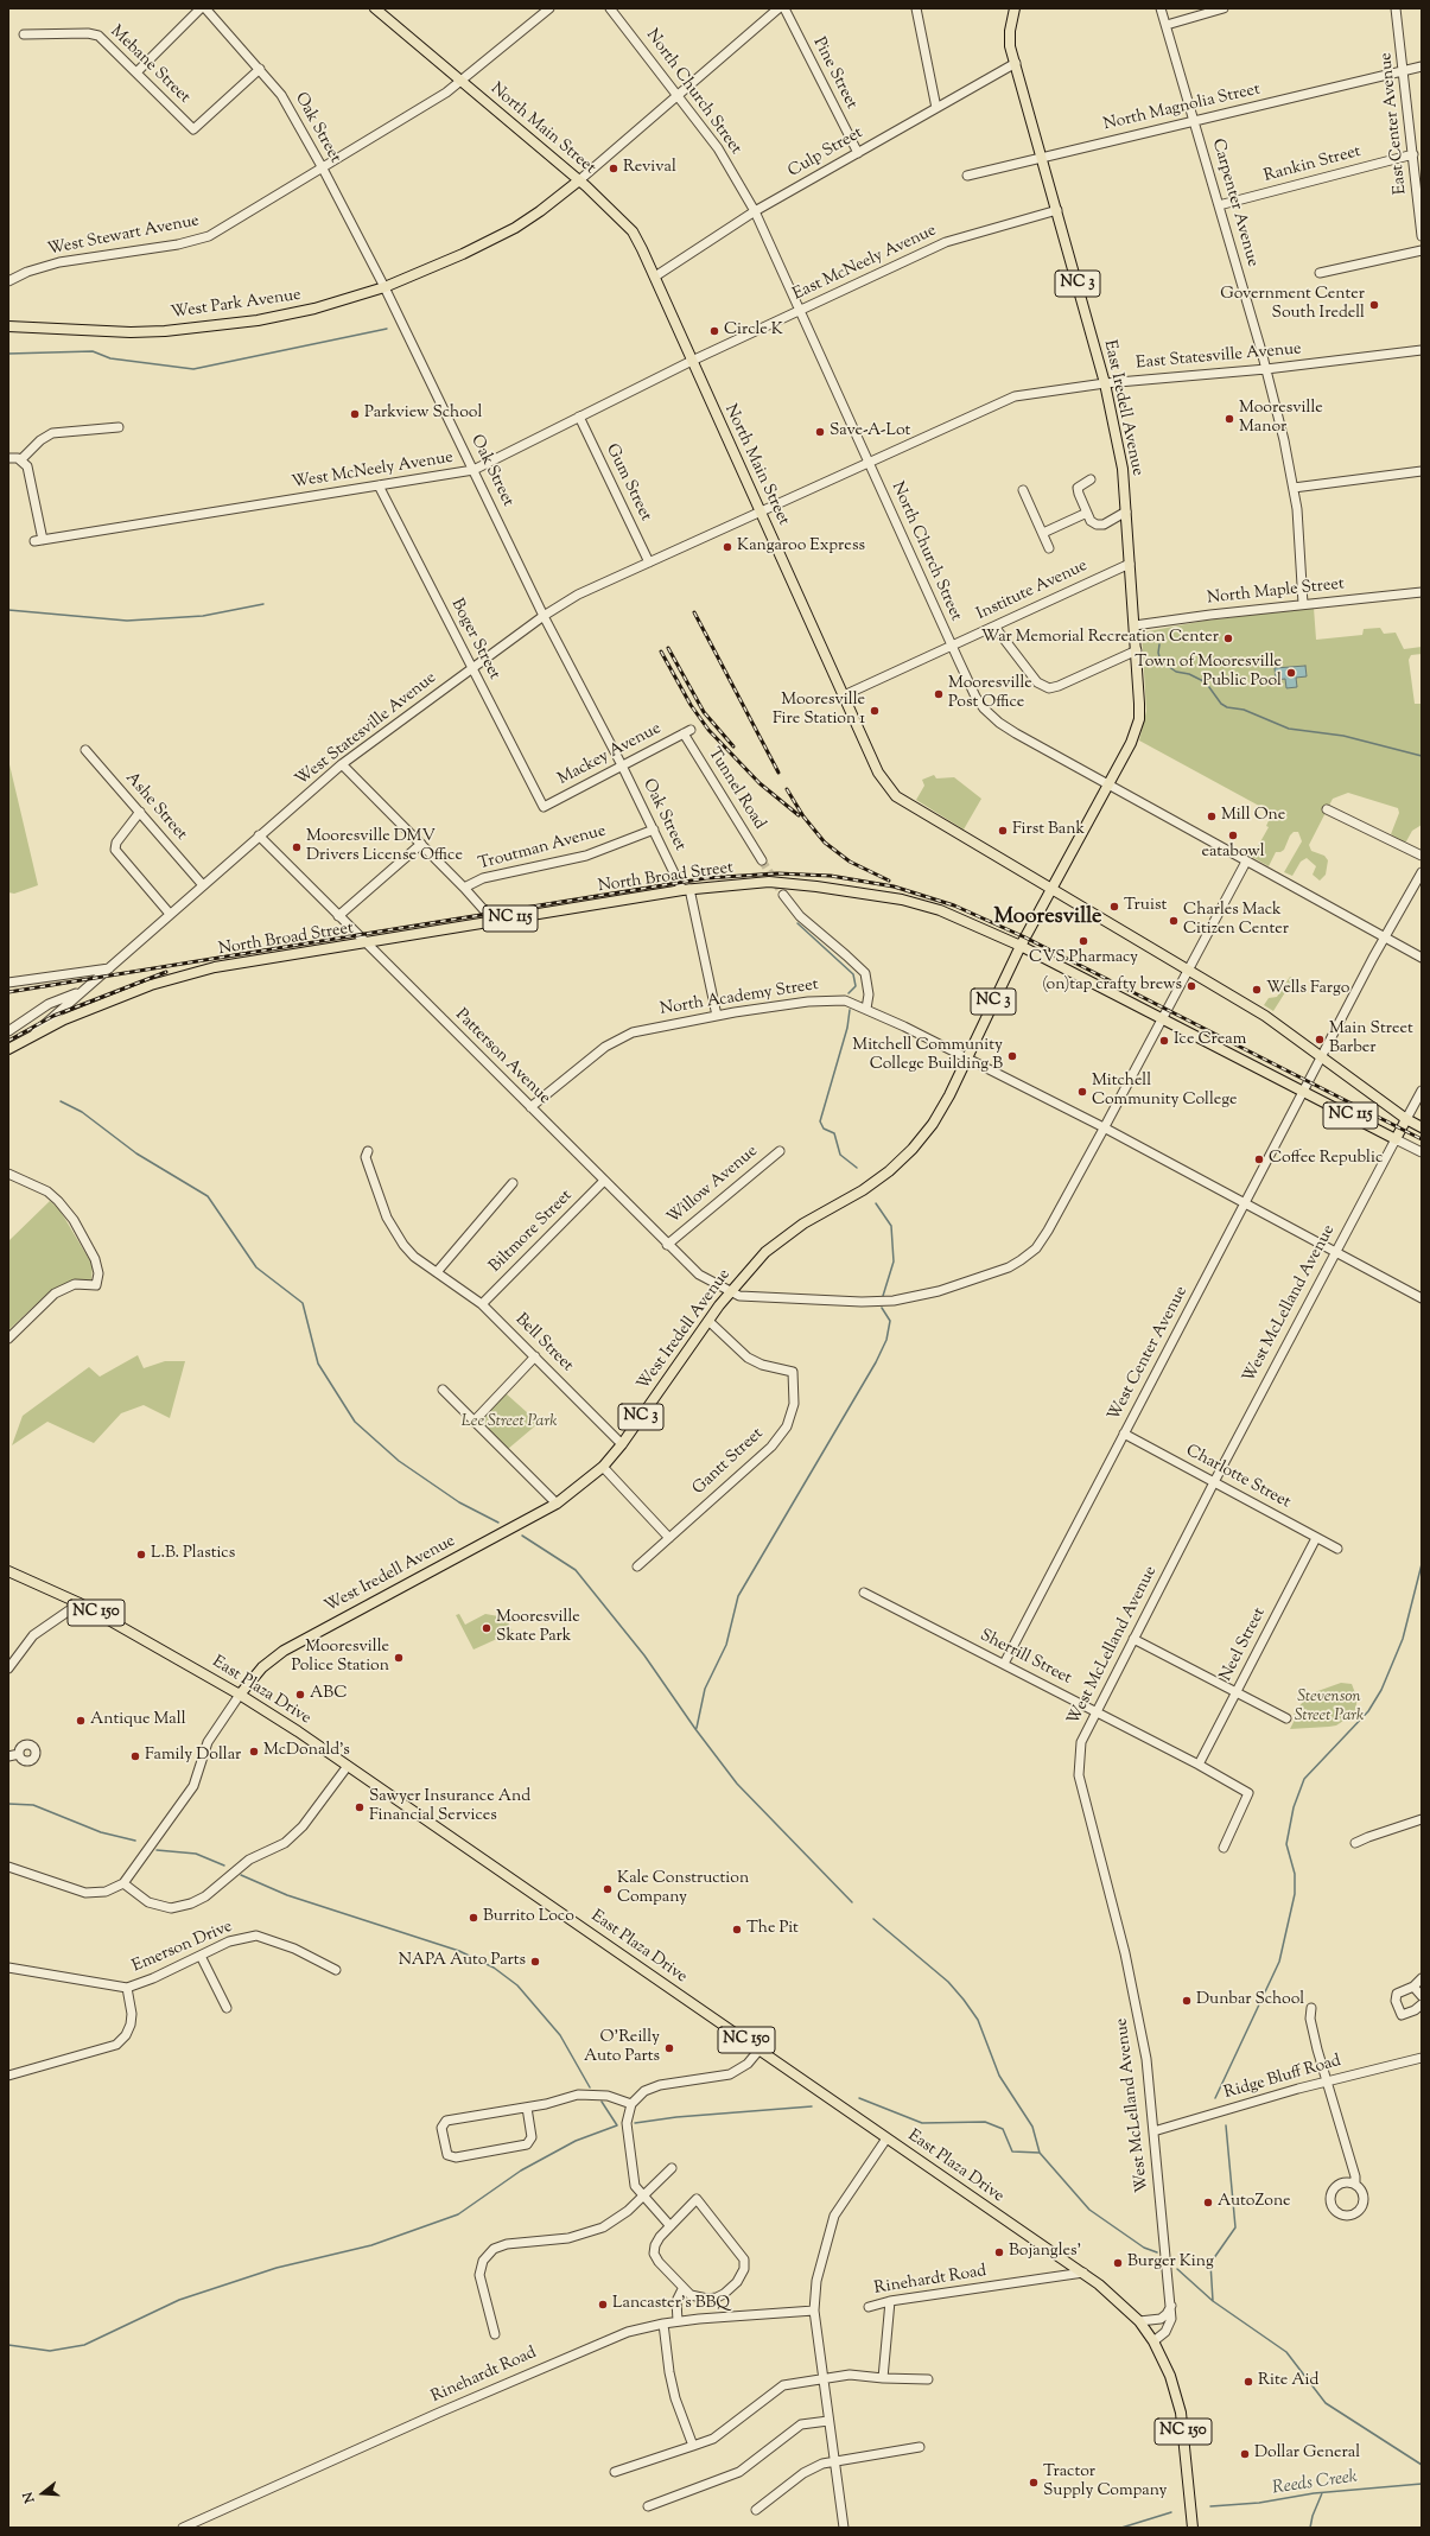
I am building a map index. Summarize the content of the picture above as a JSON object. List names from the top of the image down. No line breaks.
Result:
{"streets":{"main road":["North Main Street","NC 3","West Park Avenue","East Iredell Avenue","North Broad Street","NC 115","West McLelland Avenue","West Iredell Avenue","NC 150","East Plaza Drive"],"street":["Mebane Street","Pine Street","North Church Street","North Magnolia Street","East Center Avenue","Oak Street","Culp Street","Rankin Street","Carpenter Avenue","West Stewart Avenue","East McNeely Avenue","East Statesville Avenue","West McNeely Avenue","Gum Street","Institute Avenue","North Maple Street","Boger Street","West Statesville Avenue","Mackey Avenue","Tunnel Road","Ashe Street","Troutman Avenue","North Academy Street","Patterson Avenue","Willow Avenue","Biltmore Street","Bell Street","West Center Avenue","Gantt Street","Charlotte Street","Neel Street","Sherrill Street","Emerson Drive","Ridge Bluff Road","Rinehardt Road"]},"crossings":[["Mebane Street","Oak Street"],["Pine Street","Culp Street"],["North Church Street","Culp Street"],["North Church Street","East McNeely Avenue"],["North Church Street","East Statesville Avenue"],["North Church Street","East Iredell Avenue"],["North Church Street","Institute Avenue"],["North Church Street","Patterson Avenue"],["North Magnolia Street","East Center Avenue"],["North Magnolia Street","Carpenter Avenue"],["North Magnolia Street","East Iredell Avenue"],["East Center Avenue","Rankin Street"],["Oak Street","West Stewart Avenue"],["Oak Street","West Park Avenue"],["Oak Street","West McNeely Avenue"],["Oak Street","West Statesville Avenue"],["Oak Street","Mackey Avenue"],["Oak Street","Troutman Avenue"],["Oak Street","North Broad Street"],["Oak Street","North Academy Street"],["North Main Street","Culp Street"],["North Main Street","West Stewart Avenue"],["North Main Street","East McNeely Avenue"],["North Main Street","West Park Avenue"],["North Main Street","East Statesville Avenue"],["North Main Street","East Iredell Avenue"],["North Main Street","West McNeely Avenue"],["North Main Street","Institute Avenue"],["North Main Street","West Statesville Avenue"],["North Main Street","NC 115"],["North Main Street","Patterson Avenue"],["North Main Street","West Iredell Avenue"],["North Main Street","West Center Avenue"],["Culp Street","East Iredell Avenue"],["Rankin Street","Carpenter Avenue"],["Carpenter Avenue","East Statesville Avenue"],["Carpenter Avenue","North Maple Street"],["East McNeely Avenue","East Iredell Avenue"],["East McNeely Avenue","West McNeely Avenue"],["East Statesville Avenue","East Iredell Avenue"],["East Statesville Avenue","West Statesville Avenue"],["East Iredell Avenue","Institute Avenue"],["East Iredell Avenue","North Maple Street"],["East Iredell Avenue","West Iredell Avenue"],["West McNeely Avenue","Gum Street"],["West McNeely Avenue","Boger Street"],["Gum Street","West Statesville Avenue"],["Boger Street","West Statesville Avenue"],["Boger Street","Mackey Avenue"],["West Statesville Avenue","Ashe Street"],["West Statesville Avenue","North Broad Street"],["West Statesville Avenue","Patterson Avenue"],["Mackey Avenue","Tunnel Road"],["North Broad Street","NC 115"],["North Broad Street","Patterson Avenue"],["North Broad Street","West Iredell Avenue"],["North Broad Street","West Center Avenue"],["NC 115","West McLelland Avenue"],["NC 115","West Center Avenue"],["North Academy Street","Patterson Avenue"],["North Academy Street","West McLelland Avenue"],["North Academy Street","West Iredell Avenue"],["North Academy Street","West Center Avenue"],["Patterson Avenue","Willow Avenue"],["Patterson Avenue","Biltmore Street"],["Patterson Avenue","West Iredell Avenue"],["Biltmore Street","Bell Street"],["West McLelland Avenue","Charlotte Street"],["West McLelland Avenue","NC 150"],["West McLelland Avenue","Sherrill Street"],["West McLelland Avenue","East Plaza Drive"],["West McLelland Avenue","Ridge Bluff Road"],["West Iredell Avenue","Bell Street"],["West Iredell Avenue","Gantt Street"],["West Iredell Avenue","East Plaza Drive"],["West Center Avenue","Charlotte Street"],["West Center Avenue","Sherrill Street"],["Charlotte Street","Neel Street"],["NC 150","East Plaza Drive"],["Neel Street","Sherrill Street"],["East Plaza Drive","Rinehardt Road"]],"districts":["Mooresville"],"water":["Reeds Creek"],"parks":["Lee Street Park","Stevenson Street Park"],"places":["Revival","Government Center South Iredell","Circle K","Parkview School","Mooresville Manor","Save-A-Lot","Kangaroo Express","War Memorial Recreation Center","Town of Mooresville Public Pool","Mooresville Post Office","Mooresville Fire Station 1","Mill One","First Bank","eatabowl","Mooresville DMV Drivers License Office","Truist","Charles Mack Citizen Center","CVS Pharmacy","(on)tap crafty brews","Wells Fargo","Main Street Barber","Ice Cream","Mitchell Community College Building B","Mitchell Community College","Coffee Republic","L.B. Plastics","Mooresville Skate Park","Mooresville Police Station","ABC","Antique Mall","McDonald's","Family Dollar","Sawyer Insurance And Financial Services","Kale Construction Company","Burrito Loco","The Pit","NAPA Auto Parts","Dunbar School","O'Reilly Auto Parts","AutoZone","Bojangles'","Burger King","Lancaster’s BBQ","Rite Aid","Dollar General","Tractor Supply Company"],"north":"left"}
